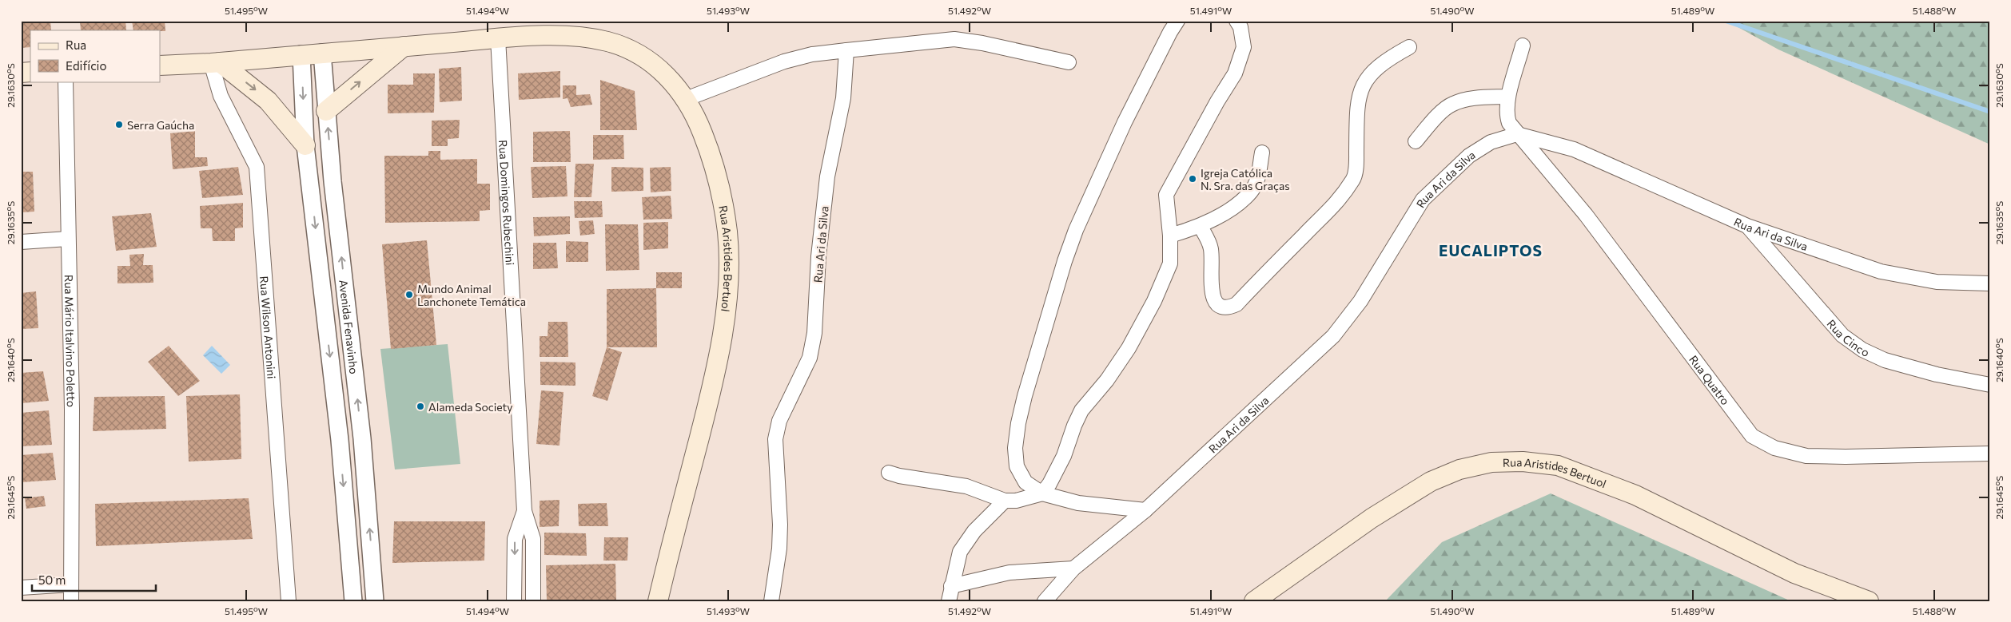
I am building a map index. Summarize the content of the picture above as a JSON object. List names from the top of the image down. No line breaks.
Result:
{"streets":{"main road":["Rua Aristides Bertuol"],"street":["Rua Ari da Silva","Rua Domingos Rubechini","Avenida Fenavinho","Rua Wilson Antonini","Rua Cinco","Rua Mário Italvino Poletto","Rua Quatro"]},"crossings":[["Rua Ari da Silva","Rua Cinco"],["Rua Ari da Silva","Rua Quatro"],["Rua Domingos Rubechini","Rua Aristides Bertuol"],["Rua Aristides Bertuol","Avenida Fenavinho"],["Rua Aristides Bertuol","Rua Wilson Antonini"]],"districts":["EUCALIPTOS"],"places":["Serra Gaúcha","Igreja Católica N. Sra. das Graças","Mundo Animal Lanchonete Temática","Alameda Society"],"legend":["Rua","Edifício"],"scale_bar":"50 m","coordinates":["51.495°W","51.494°W","51.493°W","51.492°W","51.491°W","51.490°W","51.489°W","51.488°W","29.1630°S","29.1635°S","29.1640°S","29.1645°S"]}
